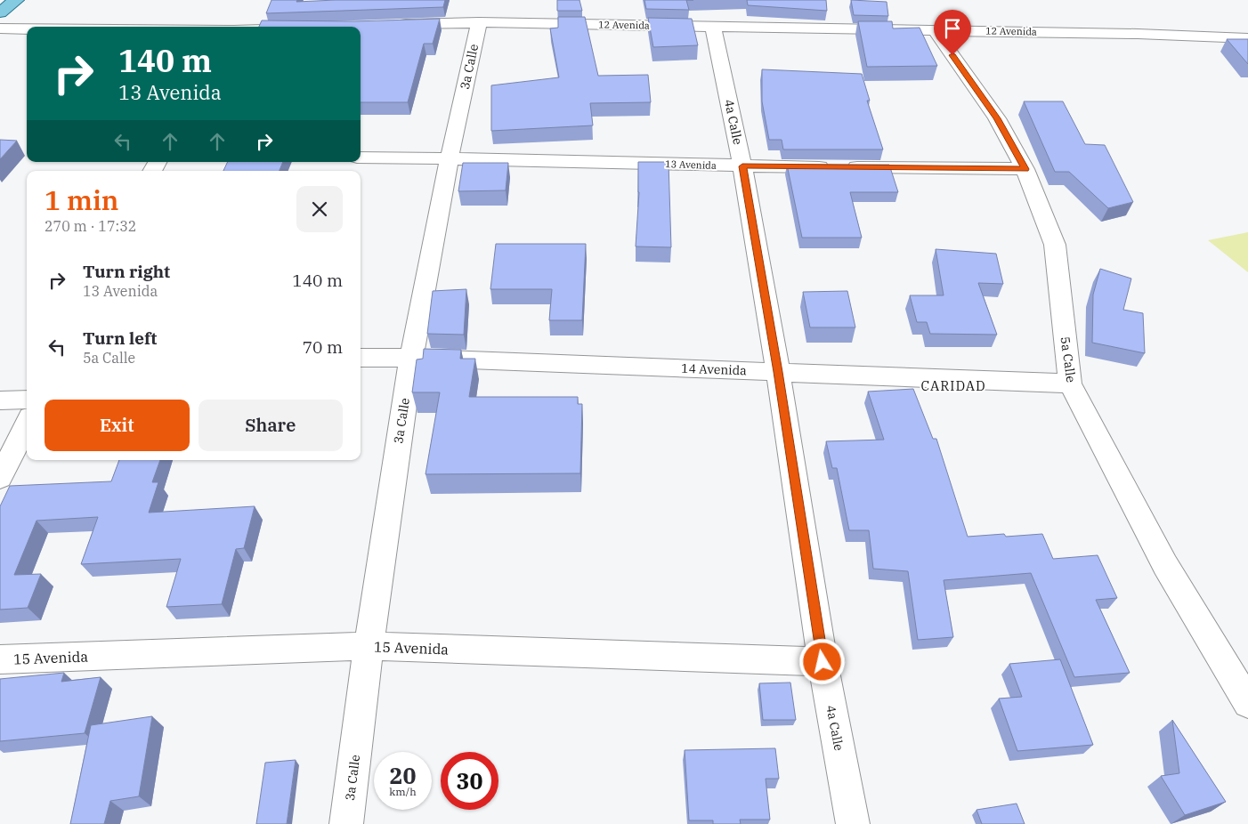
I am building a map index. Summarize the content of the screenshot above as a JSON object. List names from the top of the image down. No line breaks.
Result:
{"streets":{"street":["12 Avenida","3a Calle","4a Calle","13 Avenida","5a Calle","14 Avenida","15 Avenida"]},"crossings":[["12 Avenida","3a Calle"],["12 Avenida","4a Calle"],["12 Avenida","5a Calle"],["3a Calle","13 Avenida"],["3a Calle","14 Avenida"],["3a Calle","15 Avenida"],["4a Calle","13 Avenida"],["4a Calle","14 Avenida"],["4a Calle","15 Avenida"],["13 Avenida","5a Calle"],["5a Calle","14 Avenida"]],"districts":["CARIDAD"],"page":{"turn":["140 m","13 Avenida"],"heading":["1 min","270 m · 17:32"],"list":[{"name":"Turn right","note":"13 Avenida","value":"140 m"},{"name":"Turn left","note":"5a Calle","value":"70 m"}],"buttons":["Exit","Share"],"speed":"20 km/h","limit":"30"}}
